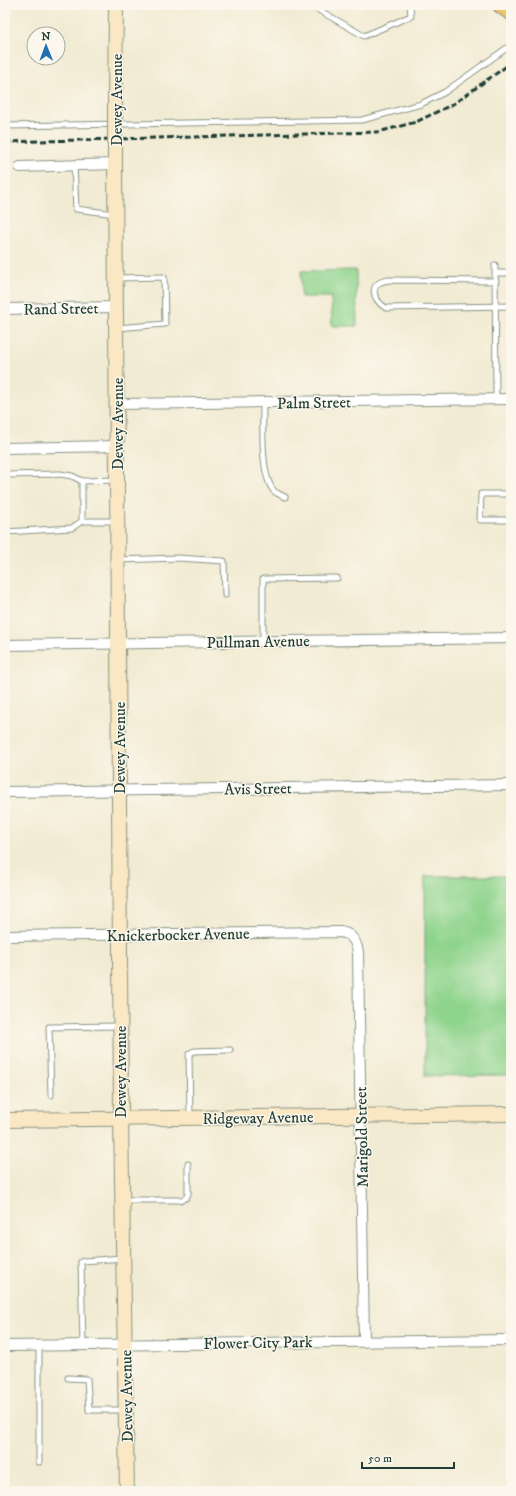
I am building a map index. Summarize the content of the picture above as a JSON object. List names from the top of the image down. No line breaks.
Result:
{"streets":{"street":["Dewey Avenue","Rand Street","Palm Street","Pullman Avenue","Avis Street","Knickerbocker Avenue","Ridgeway Avenue","Marigold Street","Flower City Park"]},"crossings":[["Dewey Avenue","Rand Street"],["Dewey Avenue","Palm Street"],["Dewey Avenue","Pullman Avenue"],["Dewey Avenue","Avis Street"],["Dewey Avenue","Knickerbocker Avenue"],["Dewey Avenue","Ridgeway Avenue"],["Dewey Avenue","Flower City Park"],["Knickerbocker Avenue","Marigold Street"],["Ridgeway Avenue","Marigold Street"],["Marigold Street","Flower City Park"]],"scale_bar":"50 m","north":"top"}
